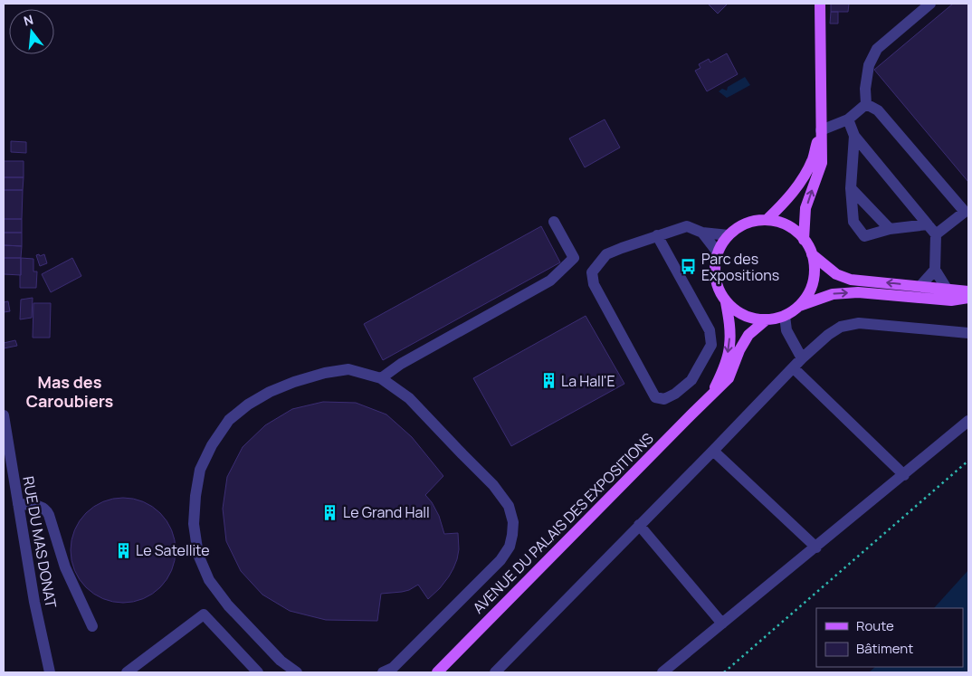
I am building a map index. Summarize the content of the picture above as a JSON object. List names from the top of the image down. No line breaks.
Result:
{"streets":{"main road":["AVENUE DU PALAIS DES EXPOSITIONS"],"street":["RUE DU MAS DONAT"]},"districts":["Mas des Caroubiers"],"places":{"bus stop":["Parc des Expositions"],"building":["La Hall'E","Le Grand Hall","Le Satellite"]},"legend":["Route","Bâtiment"],"north":"top"}
